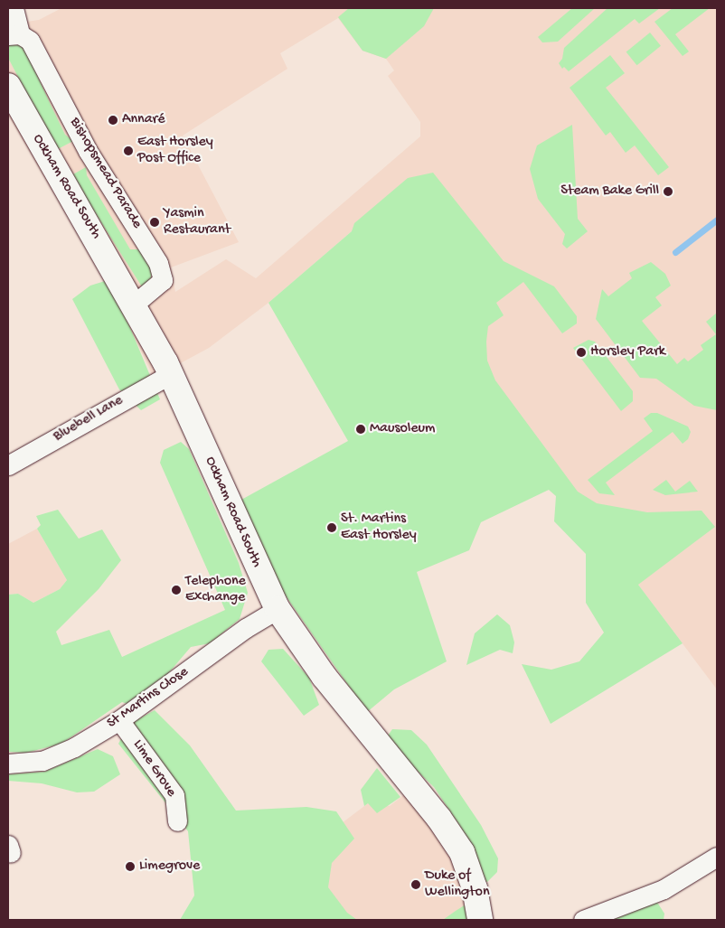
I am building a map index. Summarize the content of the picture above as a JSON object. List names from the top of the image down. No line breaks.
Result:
{"streets":{"main road":["Ockham Road South"],"street":["Bishopsmead Parade","Bluebell Lane","St Martins Close","Lime Grove"]},"crossings":[["Bishopsmead Parade","Ockham Road South"],["Ockham Road South","Bluebell Lane"],["Ockham Road South","St Martins Close"],["St Martins Close","Lime Grove"]],"places":["Annaré","East Horsley Post Office","Steam Bake Grill","Yasmin Restaurant","Horsley Park","Mausoleum","St. Martins East Horsley","Telephone Exchange","Limegrove","Duke of Wellington"]}
